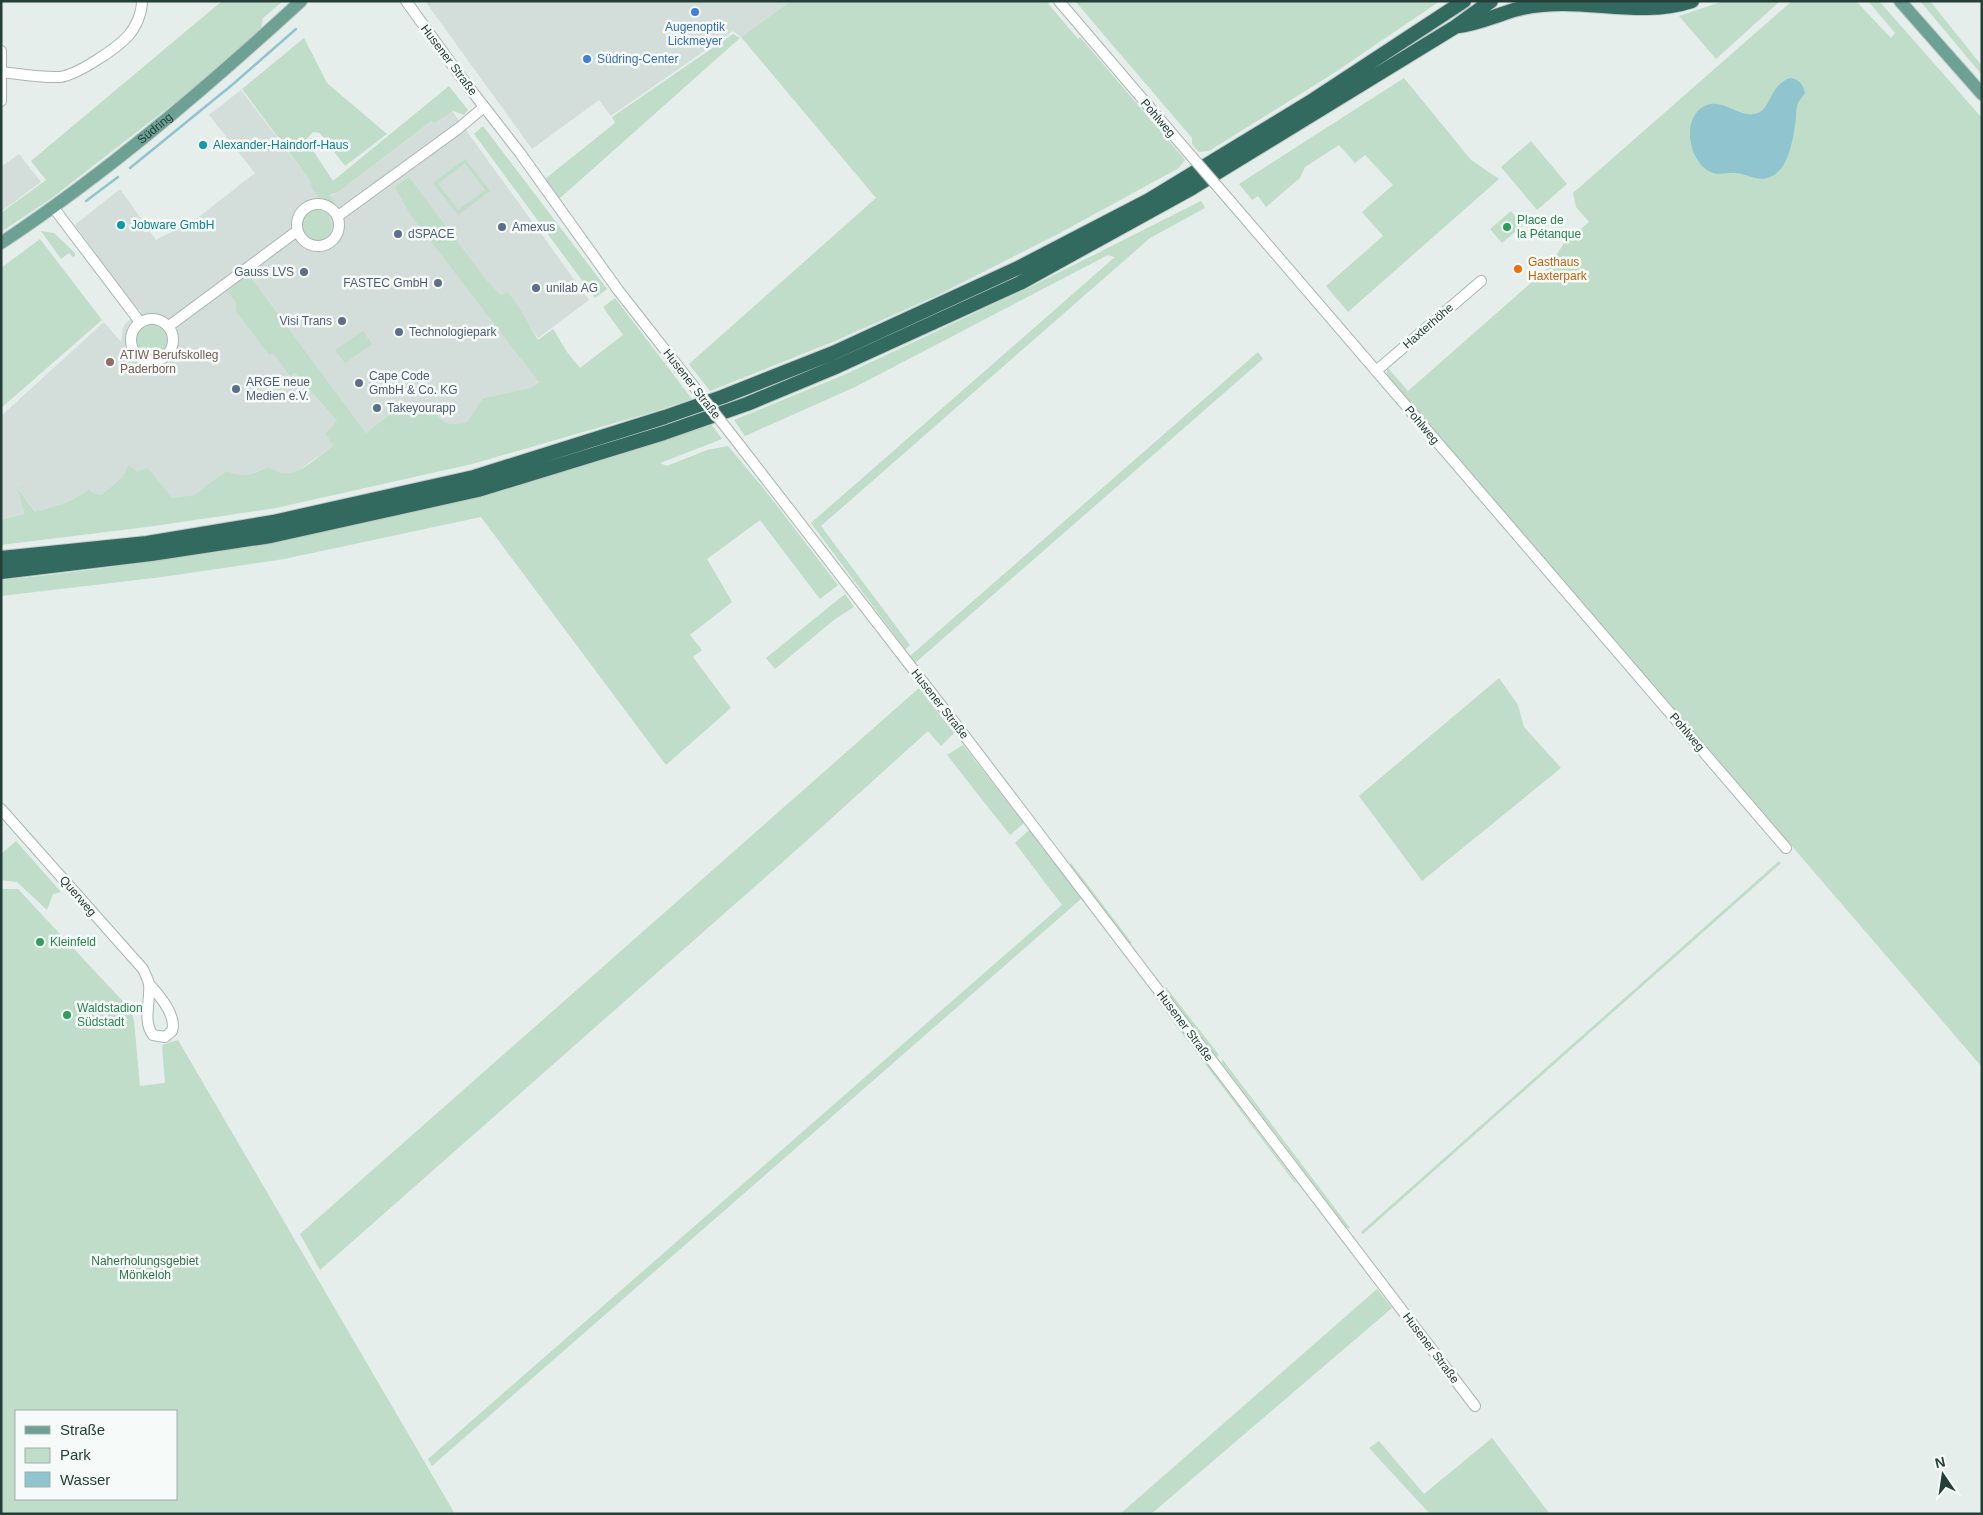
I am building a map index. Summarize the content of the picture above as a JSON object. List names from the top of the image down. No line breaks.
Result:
{"streets":{"main road":["Südring"],"street":["Husener Straße","Pohlweg","Haxterhöhe","Querweg"]},"crossings":[["Pohlweg","Haxterhöhe"]],"parks":["Naherholungsgebiet Mönkeloh"],"places":["Augenoptik Lickmeyer","Südring-Center","Alexander-Haindorf-Haus","Jobware GmbH","Amexus","Place de la Pétanque","dSPACE","Gasthaus Haxterpark","Gauss LVS","FASTEC GmbH","unilab AG","Visi Trans","Technologiepark","ATIW Berufskolleg Paderborn","Cape Code GmbH & Co. KG","ARGE neue Medien e.V.","Takeyourapp","Kleinfeld","Waldstadion Südstadt"],"legend":["Straße","Park","Wasser"],"north":"top"}
